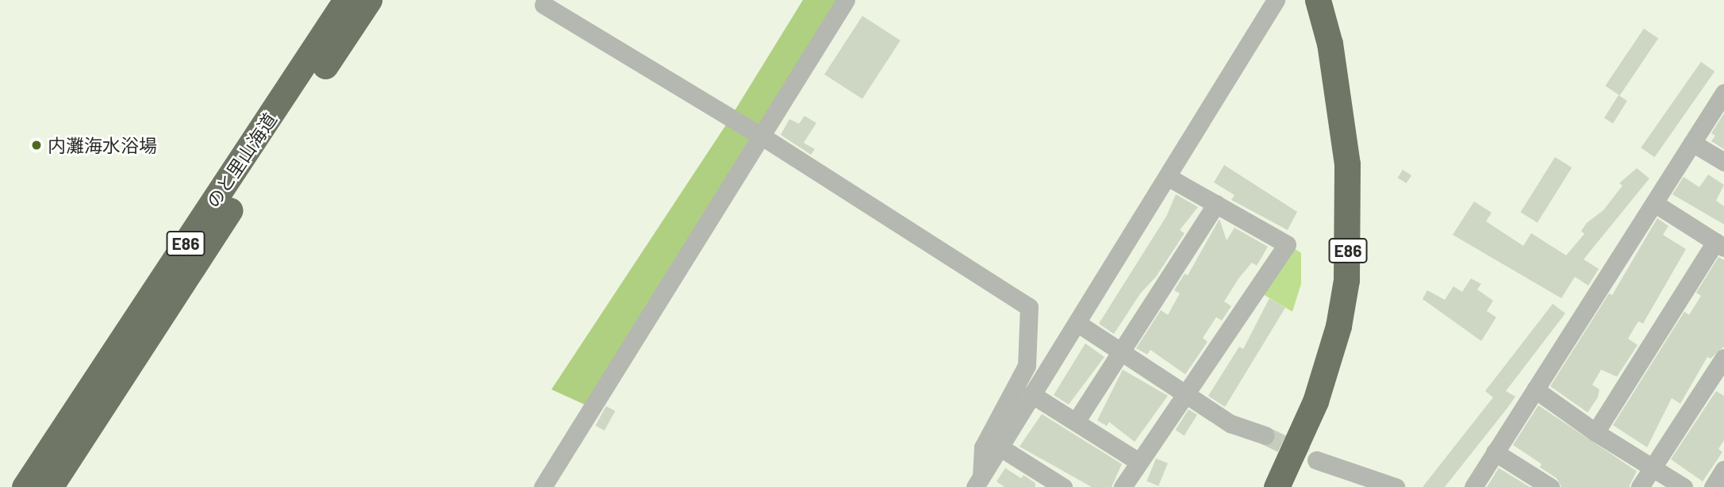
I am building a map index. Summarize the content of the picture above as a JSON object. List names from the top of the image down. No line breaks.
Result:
{"streets":{"highway":["のと里山海道","E86"]},"places":["内灘海水浴場"]}
